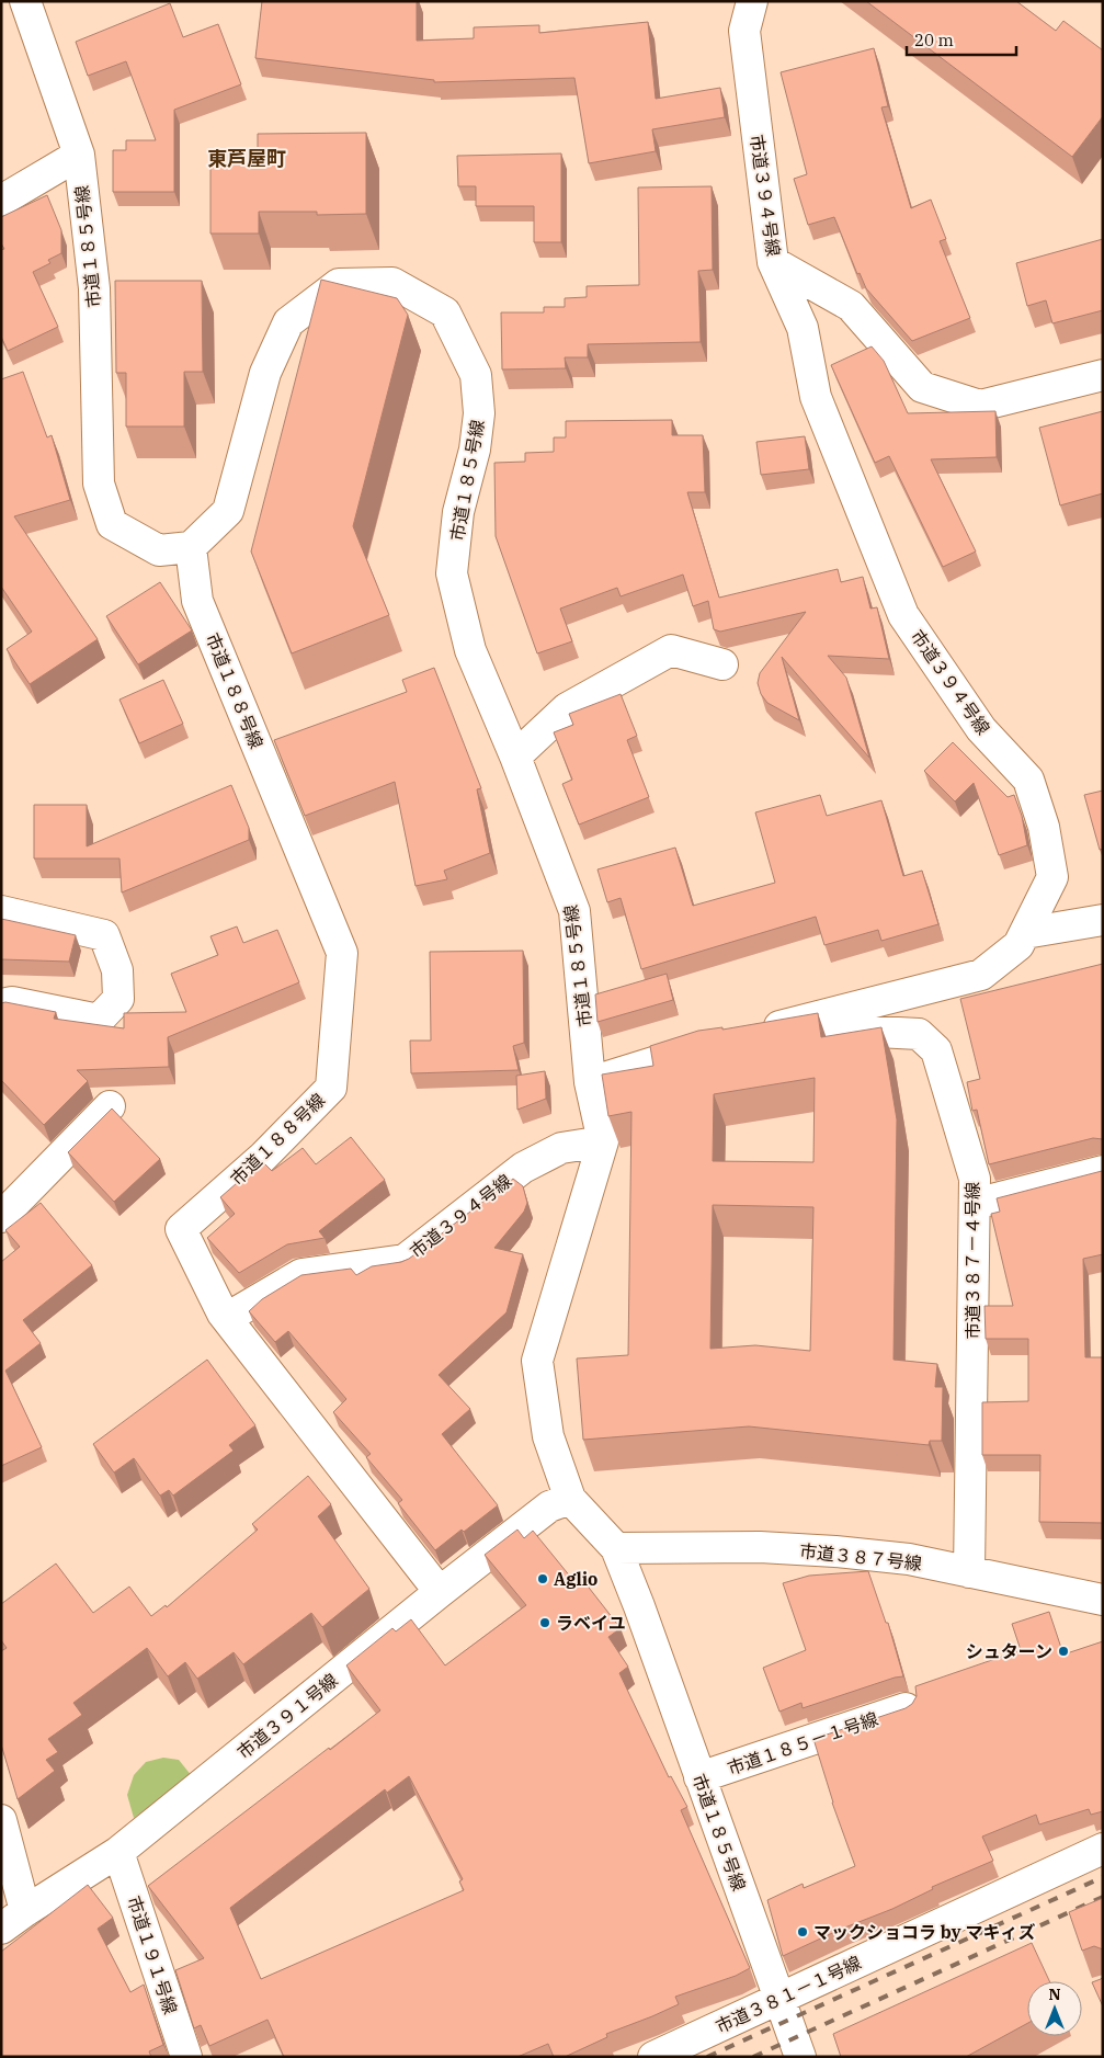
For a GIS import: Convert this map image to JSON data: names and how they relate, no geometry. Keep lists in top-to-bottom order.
{
  "streets": {
    "street": [
      "市道３９４号線",
      "市道１８５号線",
      "市道１８８号線",
      "市道３８７－４号線",
      "市道３８７号線",
      "市道３９１号線",
      "市道１８５－１号線",
      "市道１９１号線",
      "市道３８１－１号線"
    ]
  },
  "crossings": [
    ["市道３９４号線", "市道１８５号線"],
    ["市道３９４号線", "市道１８８号線"],
    ["市道３９４号線", "市道３８７－４号線"],
    ["市道１８５号線", "市道１８８号線"],
    ["市道１８５号線", "市道３８７号線"],
    ["市道１８５号線", "市道３９１号線"],
    ["市道１８５号線", "市道１８５－１号線"],
    ["市道１８５号線", "市道３８１－１号線"],
    ["市道１８８号線", "市道３９１号線"],
    ["市道３８７－４号線", "市道３８７号線"],
    ["市道３９１号線", "市道１９１号線"]
  ],
  "districts": ["東芦屋町"],
  "places": [
    "Aglio",
    "ラベイユ",
    "シュターン",
    "マックショコラ by マキィズ"
  ],
  "scale_bar": "20 m",
  "north": "top"
}
